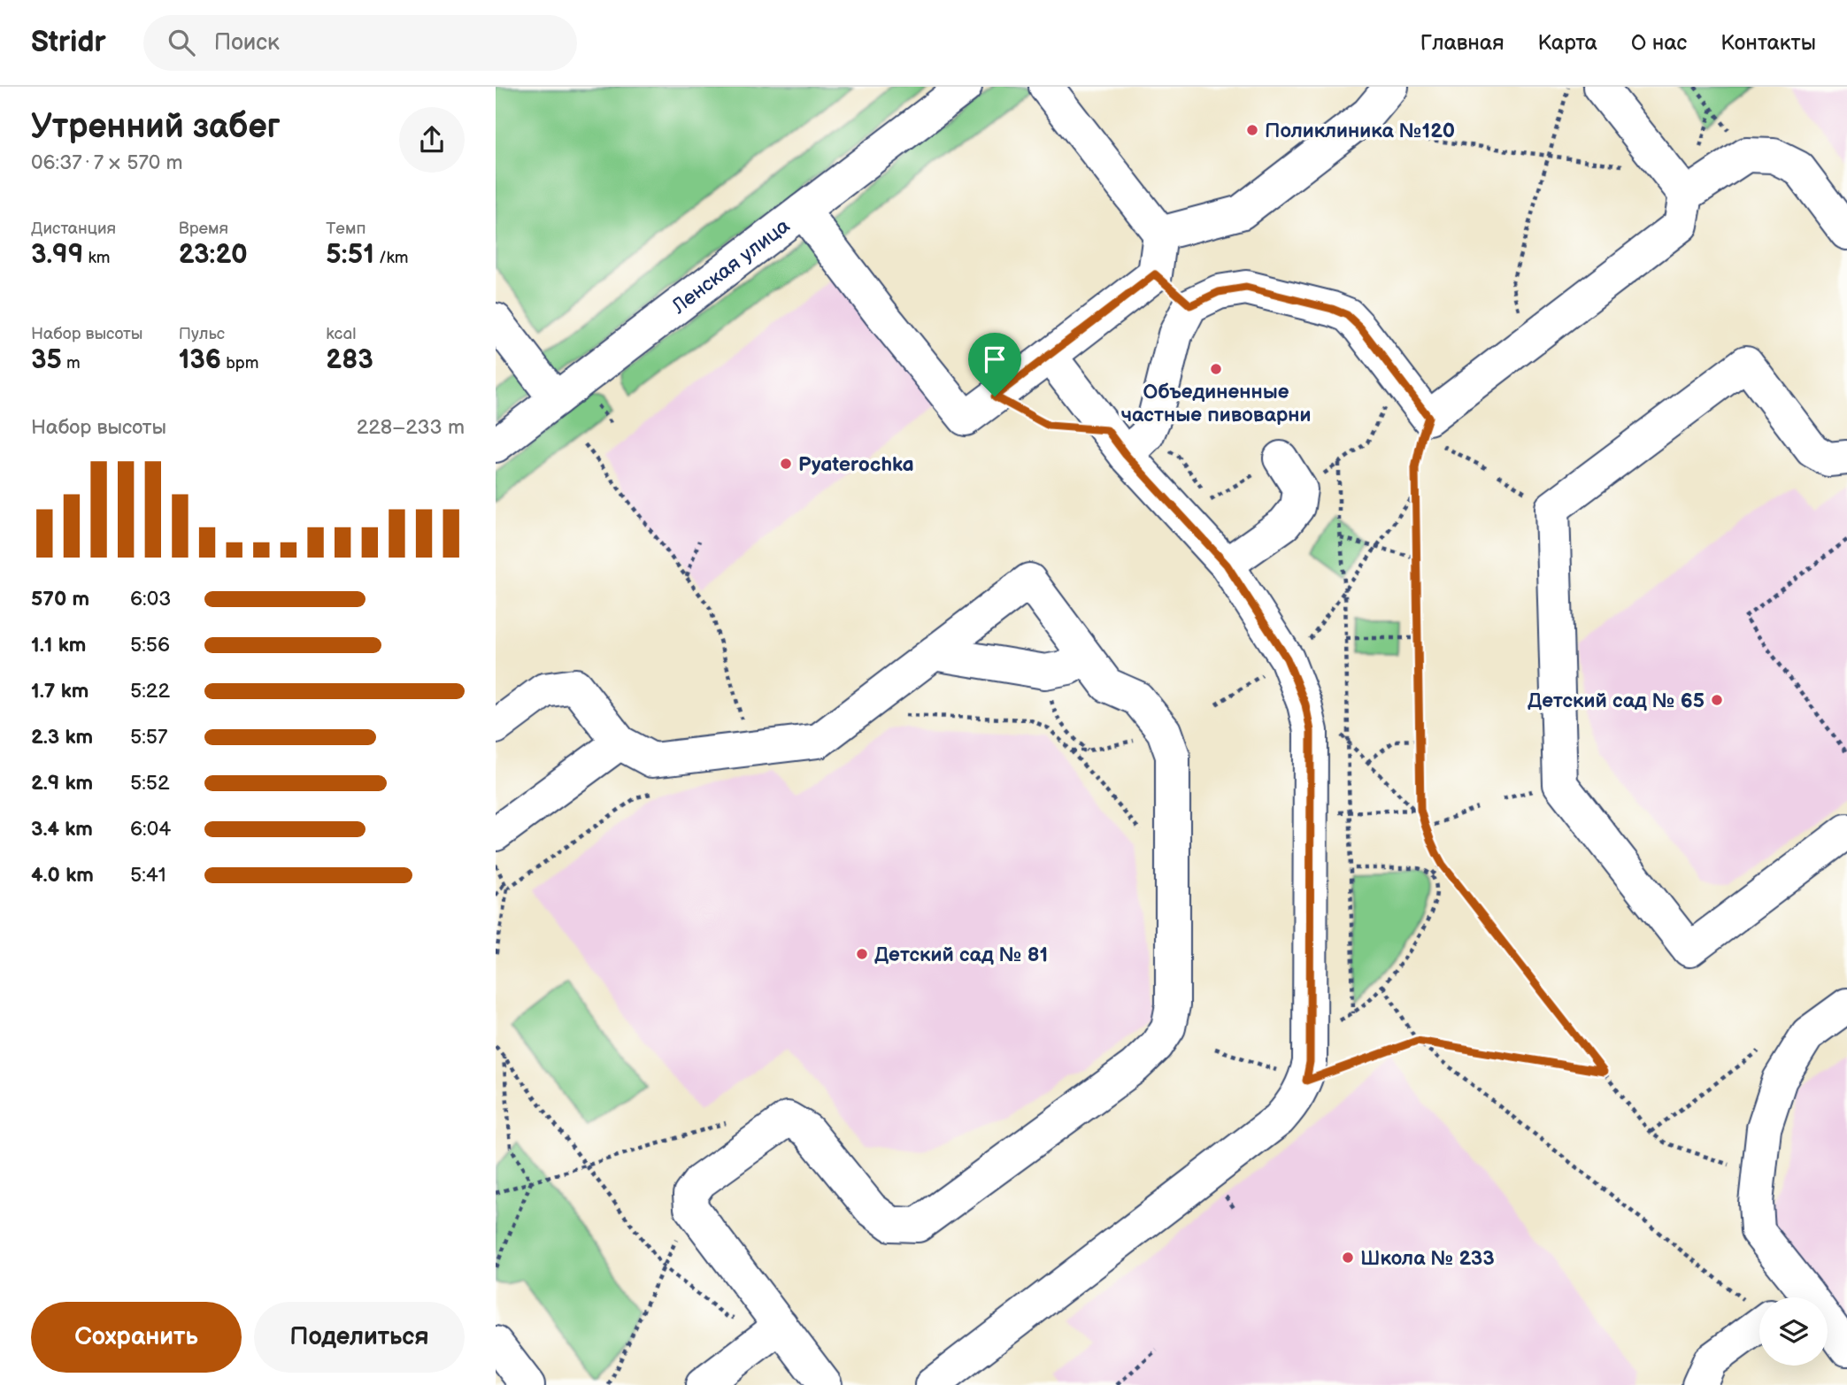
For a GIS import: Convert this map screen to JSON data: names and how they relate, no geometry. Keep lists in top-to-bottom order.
{
  "streets": {
    "street": ["Ленская улица"]
  },
  "places": [
    "Поликлиника №120",
    "Объединенные частные пивоварни",
    "Pyaterochka",
    "Детский сад № 65",
    "Детский сад № 81",
    "Школа № 233"
  ],
  "page": {
    "header": "Stridr",
    "search": "Поиск",
    "nav": [
      "Главная",
      "Карта",
      "О нас",
      "Контакты"
    ],
    "heading": ["Утренний забег", "06:37 · 7 × 570 m"],
    "stats": [
      ["Дистанция", "3.99 km"],
      ["Время", "23:20"],
      ["Темп", "5:51 /km"],
      ["Набор высоты", "35 m"],
      ["Пульс", "136 bpm"],
      ["kcal", "283"]
    ],
    "chart": ["Набор высоты", "228–233 m"],
    "list": [
      {
        "name": "570 m",
        "note": "6:03"
      },
      {
        "name": "1.1 km",
        "note": "5:56"
      },
      {
        "name": "1.7 km",
        "note": "5:22"
      },
      {
        "name": "2.3 km",
        "note": "5:57"
      },
      {
        "name": "2.9 km",
        "note": "5:52"
      },
      {
        "name": "3.4 km",
        "note": "6:04"
      },
      {
        "name": "4.0 km",
        "note": "5:41"
      }
    ],
    "buttons": ["Сохранить", "Поделиться"]
  }
}
